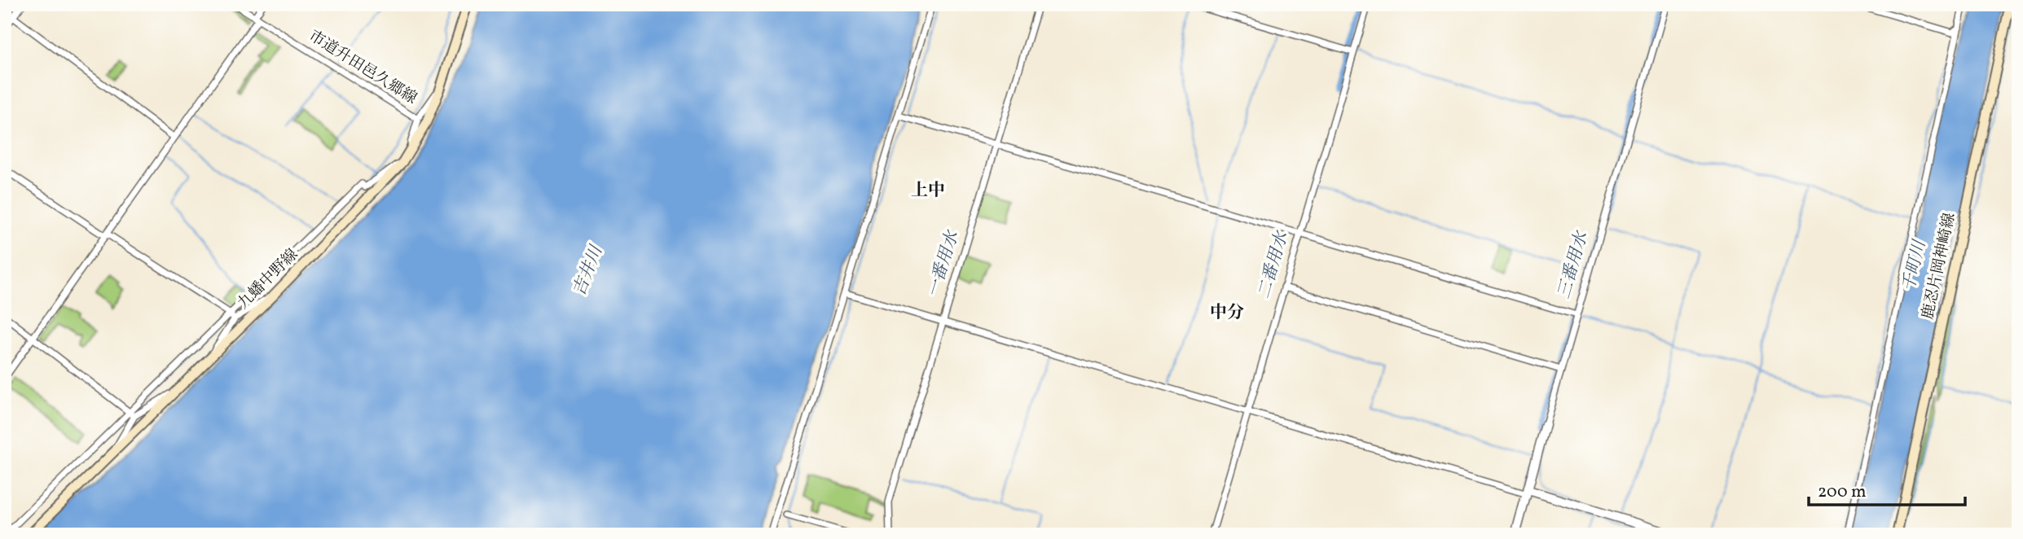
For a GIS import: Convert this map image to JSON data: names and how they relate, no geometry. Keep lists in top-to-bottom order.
{
  "streets": {
    "main road": ["鹿忍片岡神崎線", "九蟠中野線"],
    "street": ["市道升田邑久郷線"]
  },
  "crossings": [
    ["市道升田邑久郷線", "九蟠中野線"]
  ],
  "districts": ["上中", "中分"],
  "water": [
    "一番用水",
    "二番用水",
    "三番用水",
    "千町川",
    "吉井川"
  ],
  "scale_bar": "200 m"
}
